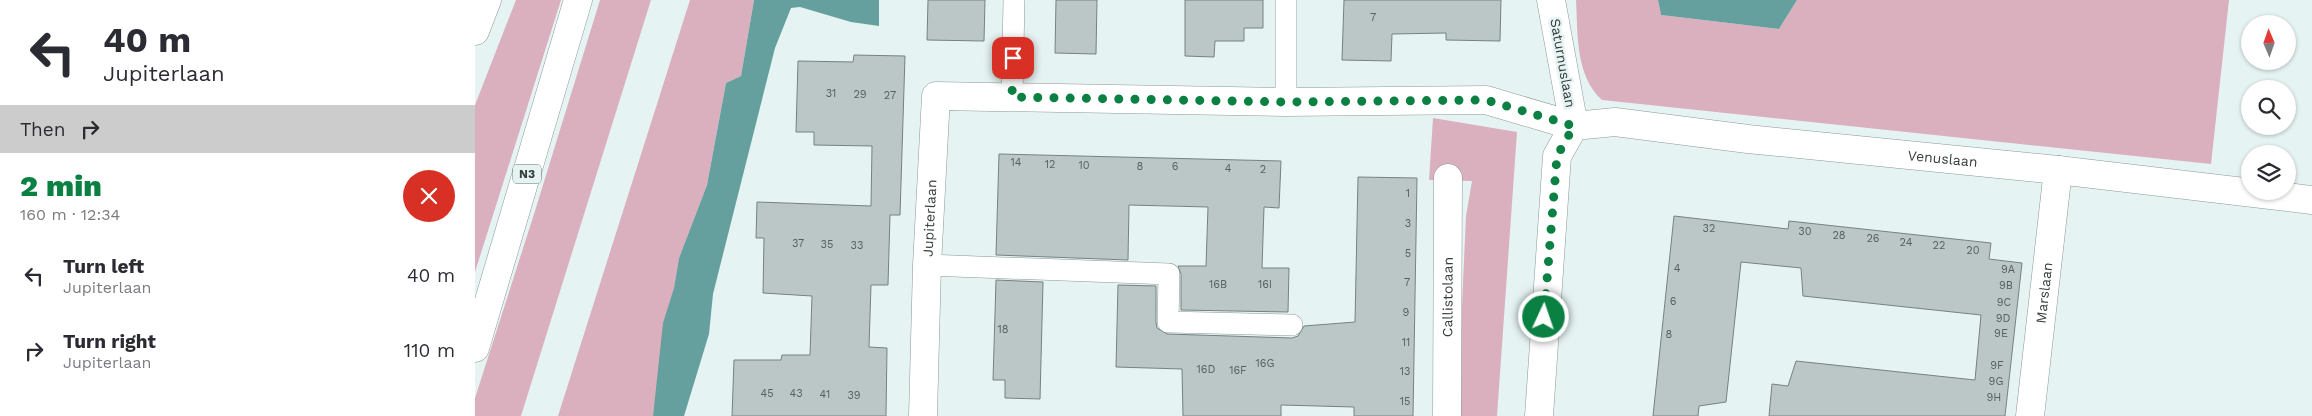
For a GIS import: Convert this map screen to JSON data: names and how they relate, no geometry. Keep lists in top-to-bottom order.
{
  "streets": {
    "main road": [
      "Saturnuslaan",
      "Venuslaan",
      "N3",
      "Jupiterlaan",
      "Marslaan",
      "Callistolaan"
    ]
  },
  "crossings": [
    ["Saturnuslaan", "Venuslaan"],
    ["Saturnuslaan", "Jupiterlaan"],
    ["Venuslaan", "Jupiterlaan"],
    ["Venuslaan", "Marslaan"]
  ],
  "house_numbers": [
    "7",
    "31",
    "29",
    "27",
    "14",
    "12",
    "10",
    "8",
    "6",
    "4",
    "2",
    "1",
    "3",
    "32",
    "30",
    "28",
    "26",
    "24",
    "37",
    "35",
    "33",
    "22",
    "20",
    "5",
    "4",
    "9A",
    "7",
    "16B",
    "16I",
    "9B",
    "6",
    "9C",
    "9",
    "9D",
    "18",
    "9E",
    "8",
    "11",
    "16G",
    "9F",
    "16D",
    "16F",
    "13",
    "9G",
    "45",
    "43",
    "41",
    "39",
    "9H",
    "15"
  ],
  "north": "top",
  "page": {
    "turn": ["40 m", "Jupiterlaan"],
    "then": "Then",
    "heading": ["2 min", "160 m · 12:34"],
    "list": [
      {
        "name": "Turn left",
        "note": "Jupiterlaan",
        "value": "40 m"
      },
      {
        "name": "Turn right",
        "note": "Jupiterlaan",
        "value": "110 m"
      }
    ]
  }
}
